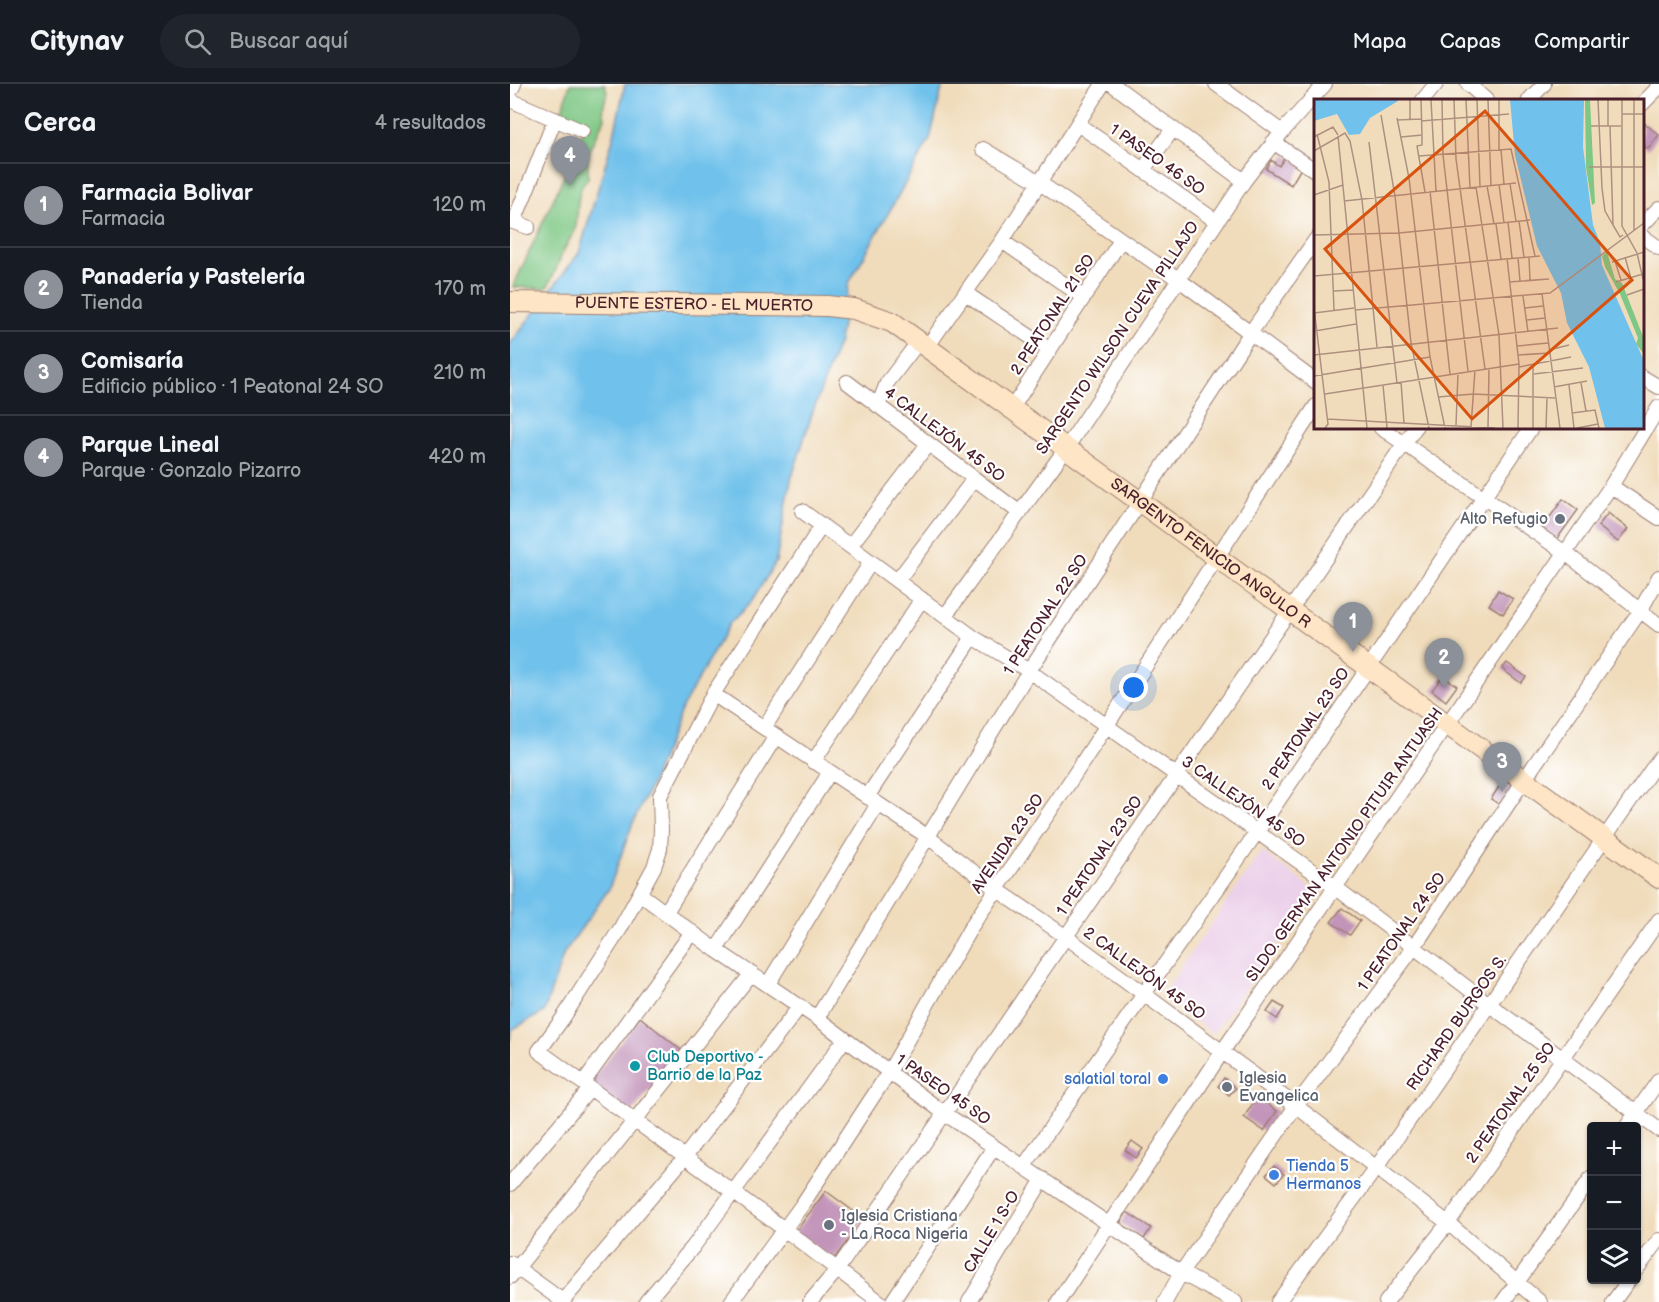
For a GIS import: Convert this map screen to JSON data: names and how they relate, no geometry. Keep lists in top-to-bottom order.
{
  "streets": {
    "street": [
      "1 PASEO 46 SO",
      "PUENTE ESTERO - EL MUERTO",
      "2 PEATONAL 21 SO",
      "SARGENTO WILSON CUEVA PILLAJO",
      "4 CALLEJÓN 45 SO",
      "SARGENTO FENICIO ANGULO R",
      "1 PEATONAL 22 SO",
      "2 PEATONAL 23 SO",
      "3 CALLEJÓN 45 SO",
      "AVENIDA 23 SO",
      "SLDO. GERMAN ANTONIO PITUIR ANTUASH",
      "1 PEATONAL 23 SO",
      "1 PEATONAL 24 SO",
      "2 CALLEJÓN 45 SO",
      "RICHARD BURGOS S.",
      "1 PASEO 45 SO",
      "2 PEATONAL 25 SO",
      "CALLE 1 S-O"
    ]
  },
  "crossings": [
    ["1 PASEO 46 SO", "SARGENTO WILSON CUEVA PILLAJO"],
    ["PUENTE ESTERO - EL MUERTO", "SARGENTO FENICIO ANGULO R"],
    ["2 PEATONAL 21 SO", "SARGENTO FENICIO ANGULO R"],
    ["SARGENTO WILSON CUEVA PILLAJO", "4 CALLEJÓN 45 SO"],
    ["SARGENTO WILSON CUEVA PILLAJO", "SARGENTO FENICIO ANGULO R"],
    ["SARGENTO WILSON CUEVA PILLAJO", "3 CALLEJÓN 45 SO"],
    ["SARGENTO FENICIO ANGULO R", "1 PEATONAL 22 SO"],
    ["SARGENTO FENICIO ANGULO R", "2 PEATONAL 23 SO"],
    ["SARGENTO FENICIO ANGULO R", "AVENIDA 23 SO"],
    ["SARGENTO FENICIO ANGULO R", "SLDO. GERMAN ANTONIO PITUIR ANTUASH"],
    ["SARGENTO FENICIO ANGULO R", "1 PEATONAL 23 SO"],
    ["SARGENTO FENICIO ANGULO R", "1 PEATONAL 24 SO"],
    ["SARGENTO FENICIO ANGULO R", "RICHARD BURGOS S."],
    ["1 PEATONAL 22 SO", "3 CALLEJÓN 45 SO"],
    ["1 PEATONAL 22 SO", "2 CALLEJÓN 45 SO"],
    ["1 PEATONAL 22 SO", "1 PASEO 45 SO"],
    ["2 PEATONAL 23 SO", "3 CALLEJÓN 45 SO"],
    ["2 PEATONAL 23 SO", "2 CALLEJÓN 45 SO"],
    ["2 PEATONAL 23 SO", "1 PASEO 45 SO"],
    ["3 CALLEJÓN 45 SO", "AVENIDA 23 SO"],
    ["3 CALLEJÓN 45 SO", "SLDO. GERMAN ANTONIO PITUIR ANTUASH"],
    ["3 CALLEJÓN 45 SO", "1 PEATONAL 23 SO"],
    ["3 CALLEJÓN 45 SO", "1 PEATONAL 24 SO"],
    ["3 CALLEJÓN 45 SO", "RICHARD BURGOS S."],
    ["3 CALLEJÓN 45 SO", "2 PEATONAL 25 SO"],
    ["AVENIDA 23 SO", "2 CALLEJÓN 45 SO"],
    ["AVENIDA 23 SO", "1 PASEO 45 SO"],
    ["SLDO. GERMAN ANTONIO PITUIR ANTUASH", "2 CALLEJÓN 45 SO"],
    ["SLDO. GERMAN ANTONIO PITUIR ANTUASH", "1 PASEO 45 SO"],
    ["1 PEATONAL 23 SO", "2 CALLEJÓN 45 SO"],
    ["1 PEATONAL 23 SO", "1 PASEO 45 SO"],
    ["1 PEATONAL 24 SO", "2 CALLEJÓN 45 SO"],
    ["1 PEATONAL 24 SO", "1 PASEO 45 SO"],
    ["2 CALLEJÓN 45 SO", "RICHARD BURGOS S."],
    ["2 CALLEJÓN 45 SO", "2 PEATONAL 25 SO"],
    ["1 PASEO 45 SO", "CALLE 1 S-O"]
  ],
  "places": [
    "Alto Refugio",
    "Club Deportivo - Barrio de la Paz",
    "salatial toral",
    "Iglesia Evangelica",
    "Tienda 5 Hermanos",
    "Iglesia Cristiana - La Roca Nigeria"
  ],
  "page": {
    "header": "Citynav",
    "search": "Buscar aquí",
    "nav": ["Mapa", "Capas", "Compartir"],
    "heading": ["Cerca", "4 resultados"],
    "pins": [
      "4",
      "1",
      "2",
      "3"
    ],
    "list": [
      {
        "mark": "1",
        "name": "Farmacia Bolivar",
        "note": "Farmacia",
        "value": "120 m"
      },
      {
        "mark": "2",
        "name": "Panadería y Pastelería",
        "note": "Tienda",
        "value": "170 m"
      },
      {
        "mark": "3",
        "name": "Comisaría",
        "note": "Edificio público · 1 Peatonal 24 SO",
        "value": "210 m"
      },
      {
        "mark": "4",
        "name": "Parque Lineal",
        "note": "Parque · Gonzalo Pizarro",
        "value": "420 m"
      }
    ],
    "map_buttons": ["+", "−"]
  }
}
